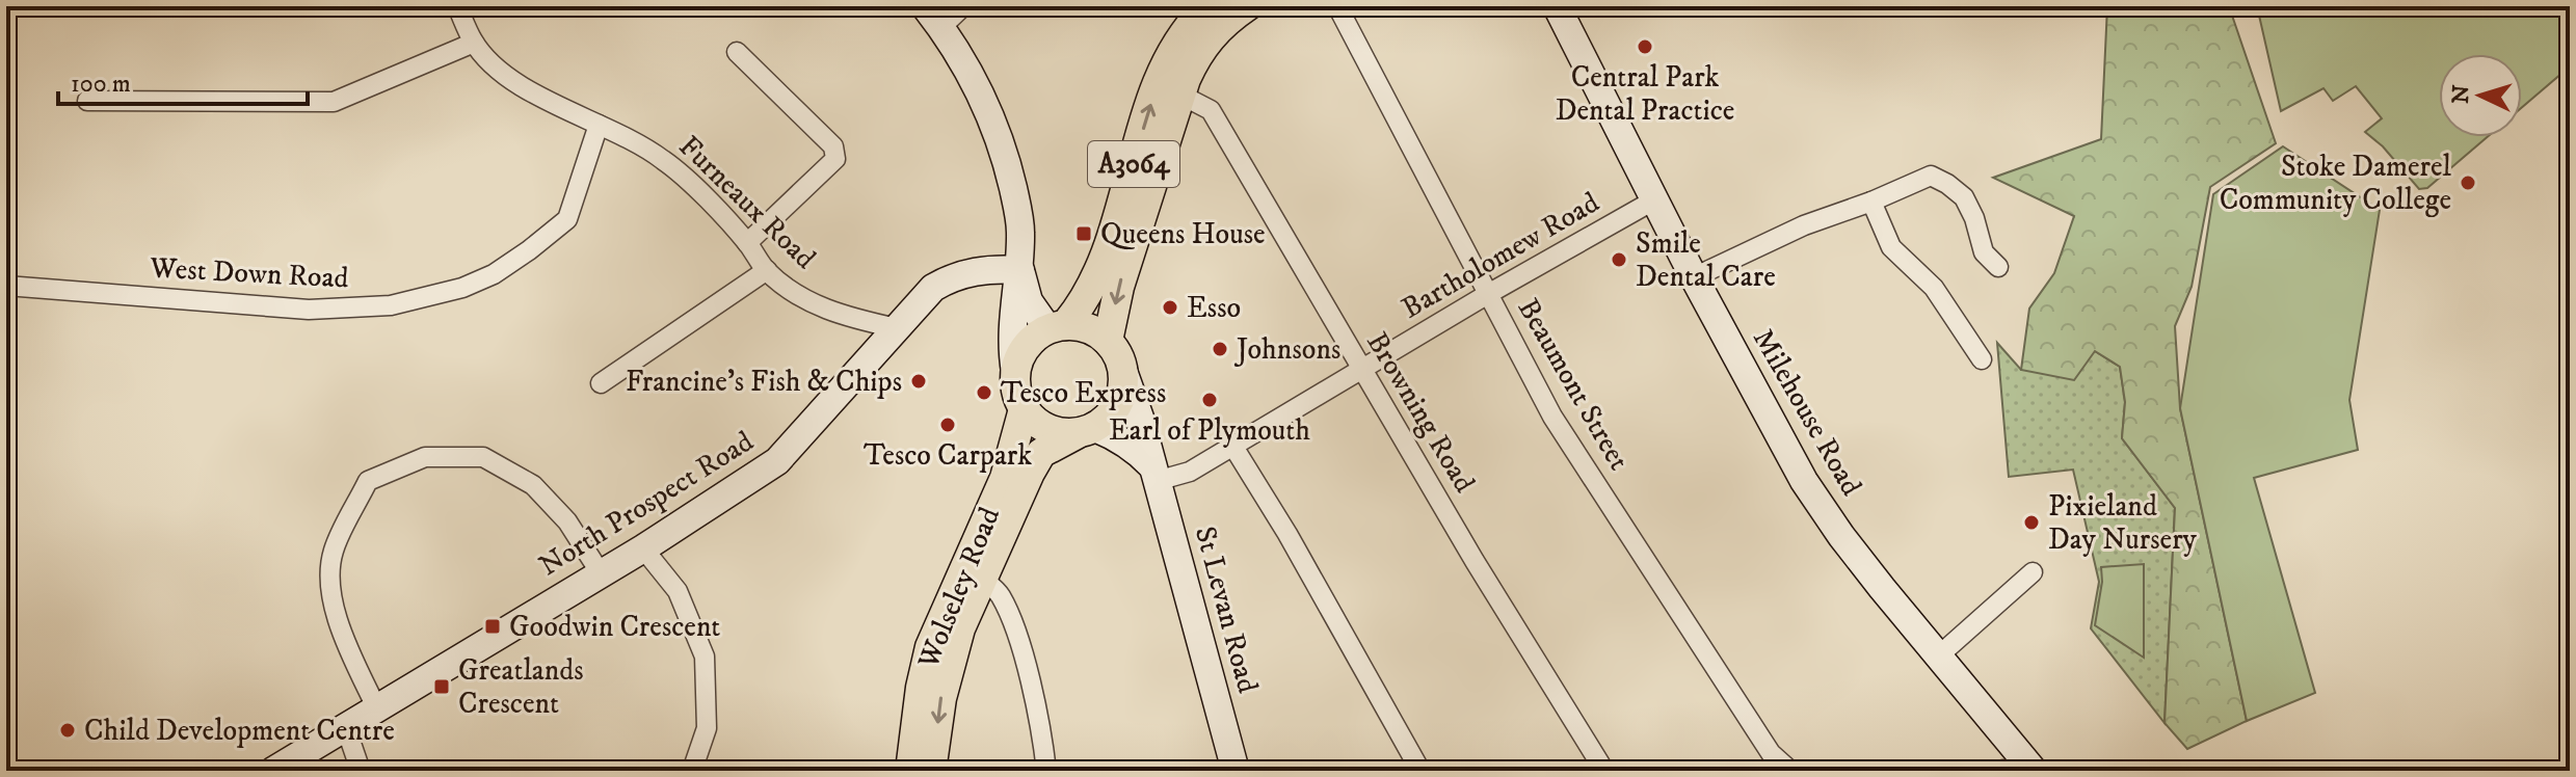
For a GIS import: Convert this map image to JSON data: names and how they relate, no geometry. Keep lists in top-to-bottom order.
{
  "streets": {
    "main road": ["A3064", "Wolseley Road"],
    "street": [
      "Furneaux Road",
      "Bartholomew Road",
      "West Down Road",
      "Beaumont Street",
      "Browning Road",
      "Milehouse Road",
      "North Prospect Road",
      "St Levan Road"
    ]
  },
  "crossings": [
    ["A3064", "Browning Road"],
    ["A3064", "Wolseley Road"],
    ["A3064", "St Levan Road"],
    ["Furneaux Road", "West Down Road"],
    ["Furneaux Road", "North Prospect Road"],
    ["Bartholomew Road", "Beaumont Street"],
    ["Bartholomew Road", "Browning Road"],
    ["Bartholomew Road", "Milehouse Road"],
    ["Bartholomew Road", "St Levan Road"],
    ["Wolseley Road", "St Levan Road"]
  ],
  "places": {
    "other": [
      "Central Park Dental Practice",
      "Stoke Damerel Community College",
      "Smile Dental Care",
      "Esso",
      "Johnsons",
      "Francine's Fish & Chips",
      "Tesco Express",
      "Earl of Plymouth",
      "Tesco Carpark",
      "Pixieland Day Nursery",
      "Child Development Centre"
    ],
    "transit": ["Queens House", "Goodwin Crescent", "Greatlands Crescent"]
  },
  "scale_bar": "100 m",
  "north": "left"
}
